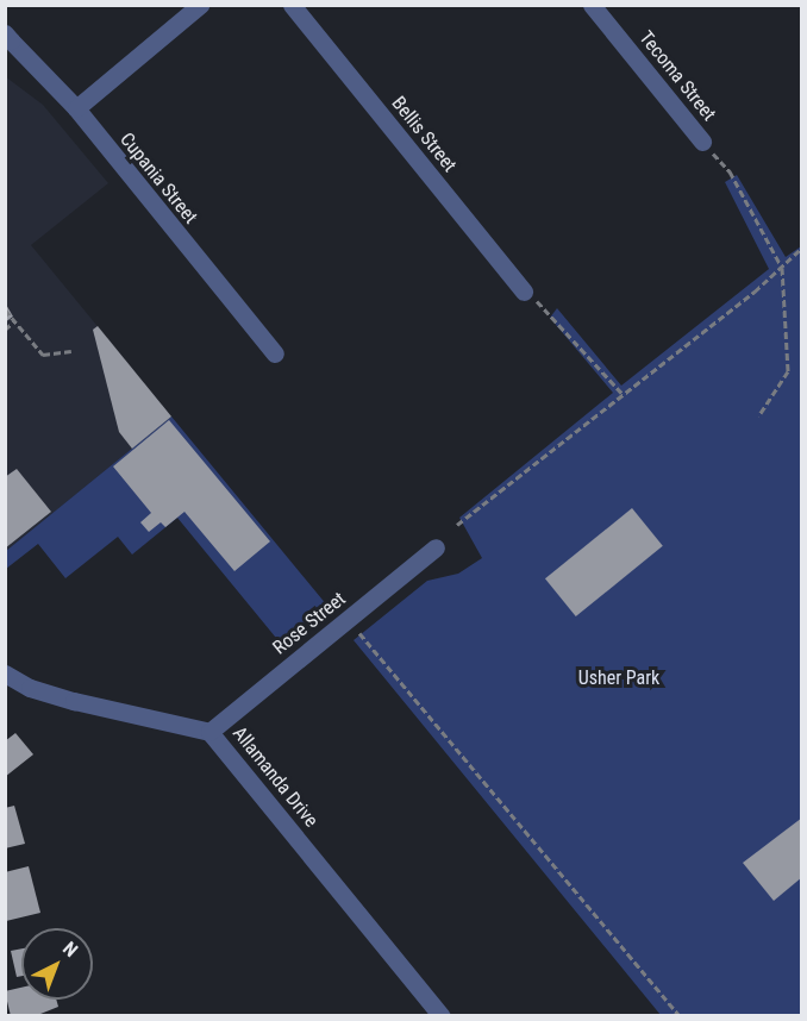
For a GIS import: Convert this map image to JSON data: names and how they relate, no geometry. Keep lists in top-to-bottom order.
{
  "streets": {
    "street": [
      "Tecoma Street",
      "Bellis Street",
      "Cupania Street",
      "Rose Street",
      "Allamanda Drive"
    ]
  },
  "crossings": [
    ["Rose Street", "Allamanda Drive"]
  ],
  "parks": ["Usher Park"],
  "north": "top right"
}
